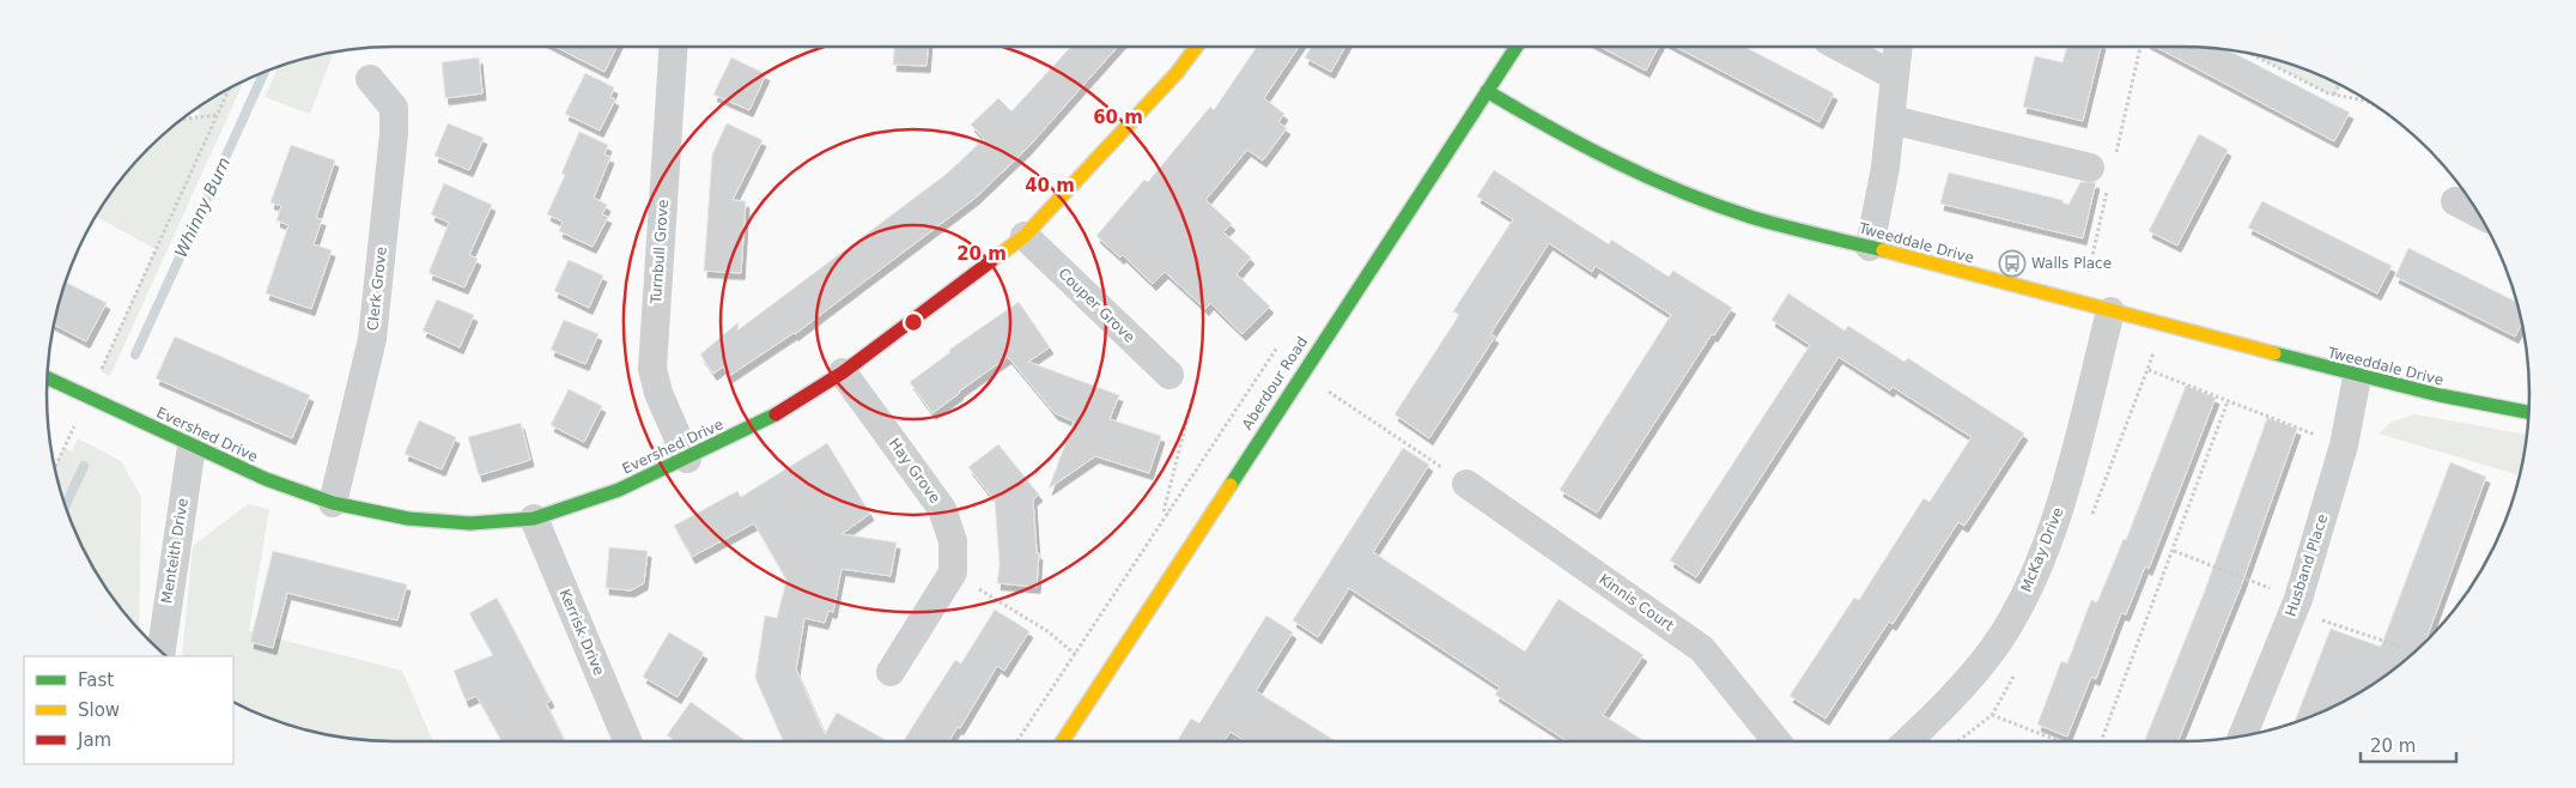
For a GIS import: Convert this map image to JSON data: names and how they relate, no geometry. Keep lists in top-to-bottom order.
{
  "streets": {
    "street": [
      "Tweeddale Drive",
      "Turnbull Grove",
      "Clerk Grove",
      "Couper Grove",
      "Aberdour Road",
      "Evershed Drive",
      "Hay Grove",
      "McKay Drive",
      "Menteith Drive",
      "Husband Place",
      "Kinnis Court",
      "Kerrisk Drive"
    ]
  },
  "crossings": [
    ["Tweeddale Drive", "Aberdour Road"],
    ["Tweeddale Drive", "McKay Drive"],
    ["Tweeddale Drive", "Husband Place"],
    ["Turnbull Grove", "Evershed Drive"],
    ["Clerk Grove", "Evershed Drive"],
    ["Couper Grove", "Evershed Drive"],
    ["Evershed Drive", "Hay Grove"],
    ["Evershed Drive", "Menteith Drive"],
    ["Evershed Drive", "Kerrisk Drive"]
  ],
  "water": ["Whinny Burn"],
  "places": {
    "bus stop": ["Walls Place"]
  },
  "legend": ["Fast", "Slow", "Jam"],
  "scale_bar": "20 m",
  "rings": ["60 m", "40 m", "20 m"]
}
